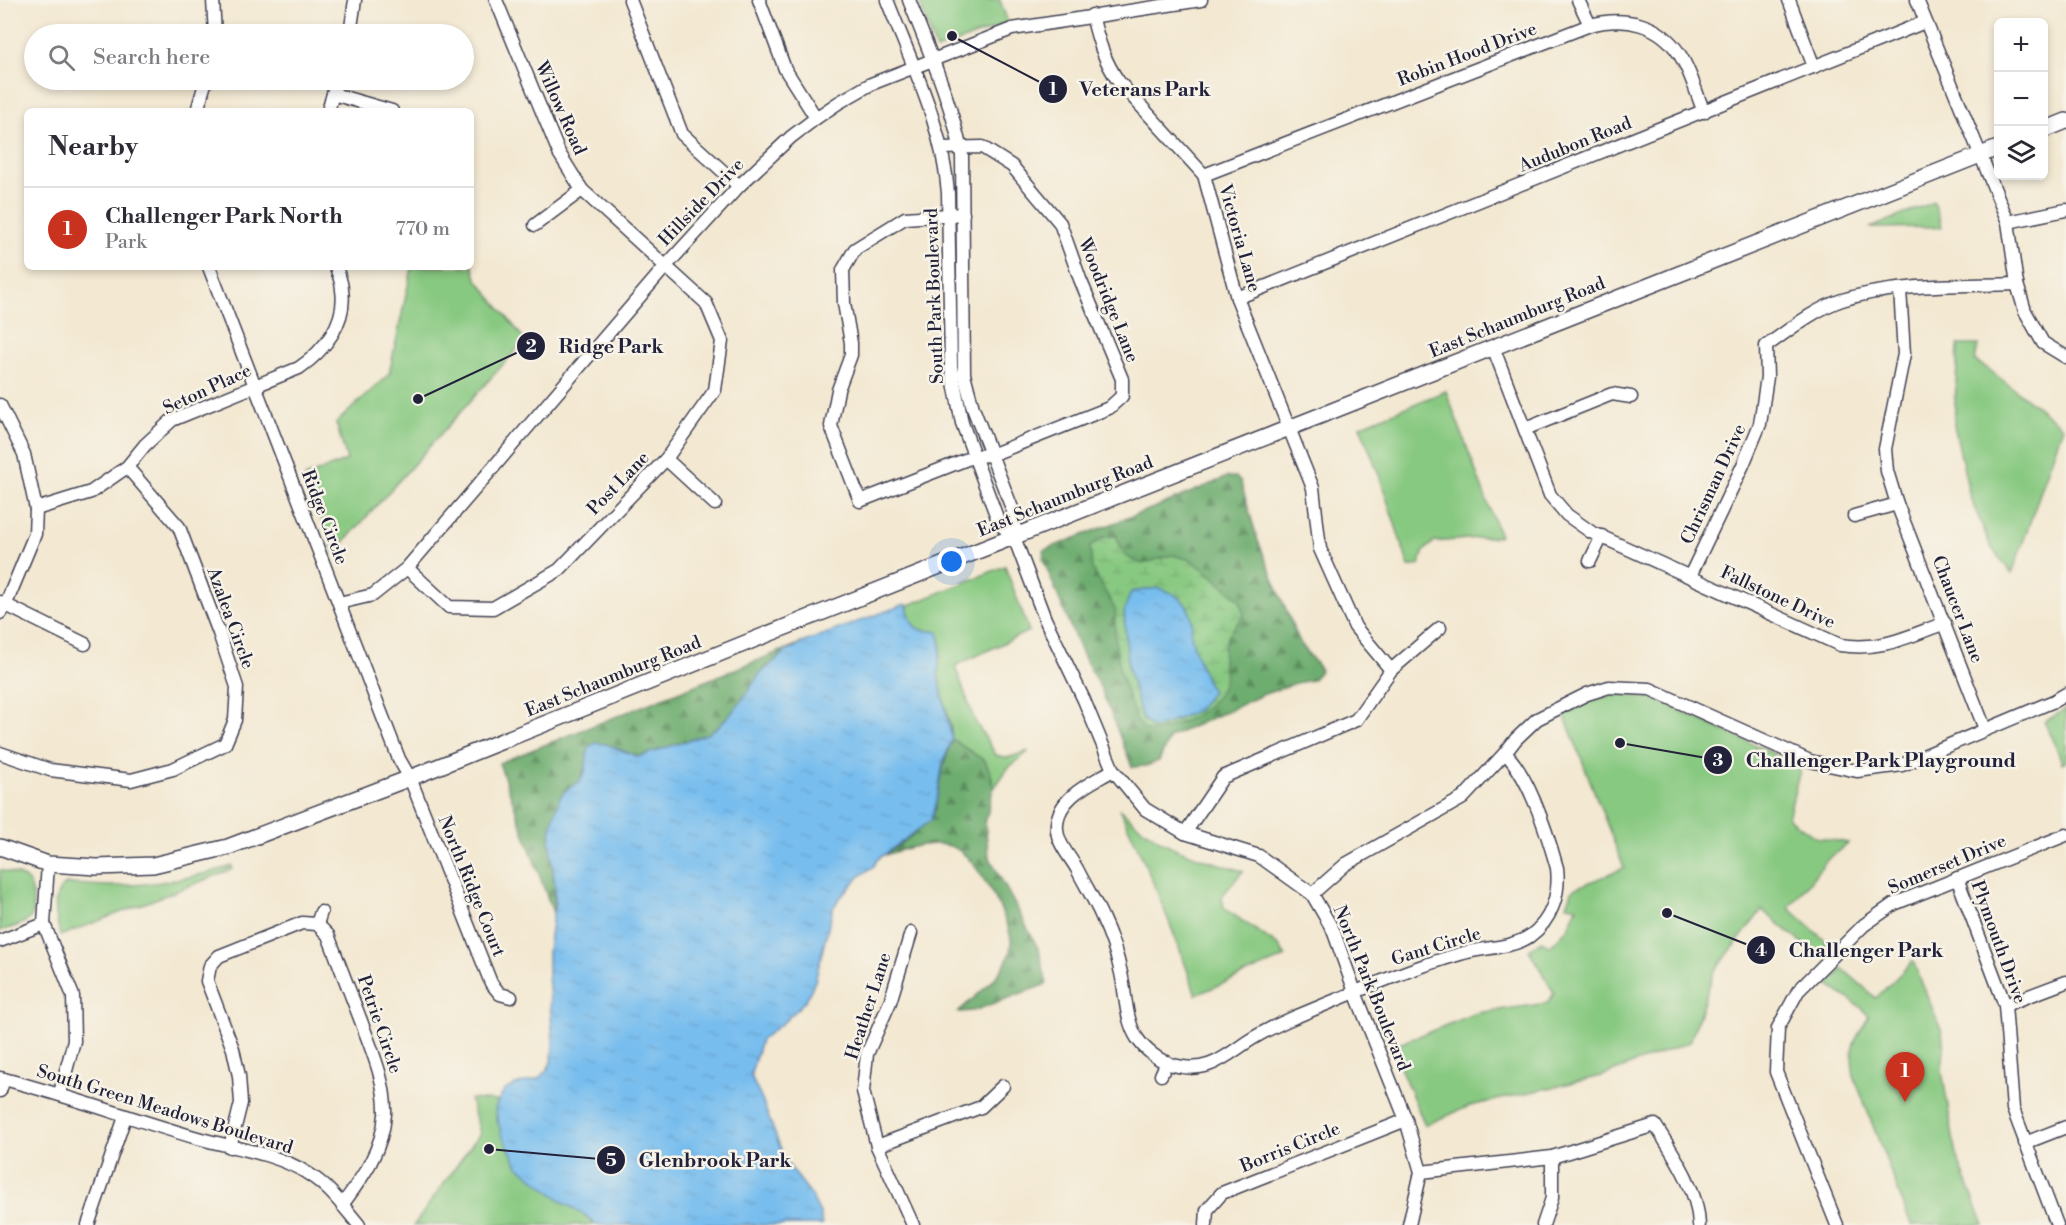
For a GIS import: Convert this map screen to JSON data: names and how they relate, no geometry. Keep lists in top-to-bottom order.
{
  "streets": {
    "main road": ["East Schaumburg Road"],
    "street": [
      "Robin Hood Drive",
      "Willow Road",
      "Audubon Road",
      "Hillside Drive",
      "Victoria Lane",
      "South Park Boulevard",
      "Woodridge Lane",
      "Seton Place",
      "Post Lane",
      "Chrisman Drive",
      "Ridge Circle",
      "Fallstone Drive",
      "Chaucer Lane",
      "Azalea Circle",
      "Somerset Drive",
      "North Ridge Court",
      "Plymouth Drive",
      "Gant Circle",
      "North Park Boulevard",
      "Heather Lane",
      "Petrie Circle",
      "South Green Meadows Boulevard",
      "Borris Circle"
    ]
  },
  "crossings": [
    ["Robin Hood Drive", "Audubon Road"],
    ["Robin Hood Drive", "Victoria Lane"],
    ["Willow Road", "Hillside Drive"],
    ["Willow Road", "Post Lane"],
    ["Audubon Road", "Victoria Lane"],
    ["Hillside Drive", "Victoria Lane"],
    ["Hillside Drive", "South Park Boulevard"],
    ["Hillside Drive", "Post Lane"],
    ["Hillside Drive", "Ridge Circle"],
    ["Victoria Lane", "East Schaumburg Road"],
    ["South Park Boulevard", "Woodridge Lane"],
    ["South Park Boulevard", "East Schaumburg Road"],
    ["South Park Boulevard", "North Park Boulevard"],
    ["East Schaumburg Road", "Ridge Circle"],
    ["East Schaumburg Road", "Fallstone Drive"],
    ["East Schaumburg Road", "North Ridge Court"],
    ["East Schaumburg Road", "North Park Boulevard"],
    ["Seton Place", "Ridge Circle"],
    ["Seton Place", "Azalea Circle"],
    ["Chrisman Drive", "Fallstone Drive"],
    ["Chrisman Drive", "Chaucer Lane"],
    ["Ridge Circle", "North Ridge Court"],
    ["Fallstone Drive", "Chaucer Lane"],
    ["Somerset Drive", "Plymouth Drive"],
    ["Gant Circle", "North Park Boulevard"],
    ["North Park Boulevard", "Borris Circle"],
    ["Petrie Circle", "South Green Meadows Boulevard"]
  ],
  "places": [
    "Veterans Park",
    "Ridge Park",
    "Challenger Park Playground",
    "Challenger Park",
    "Glenbrook Park"
  ],
  "page": {
    "map_buttons": ["+", "−"],
    "search": "Search here",
    "heading": "Nearby",
    "list": [
      {
        "mark": "1",
        "name": "Challenger Park North",
        "note": "Park",
        "value": "770 m"
      }
    ],
    "pins": "1"
  }
}
